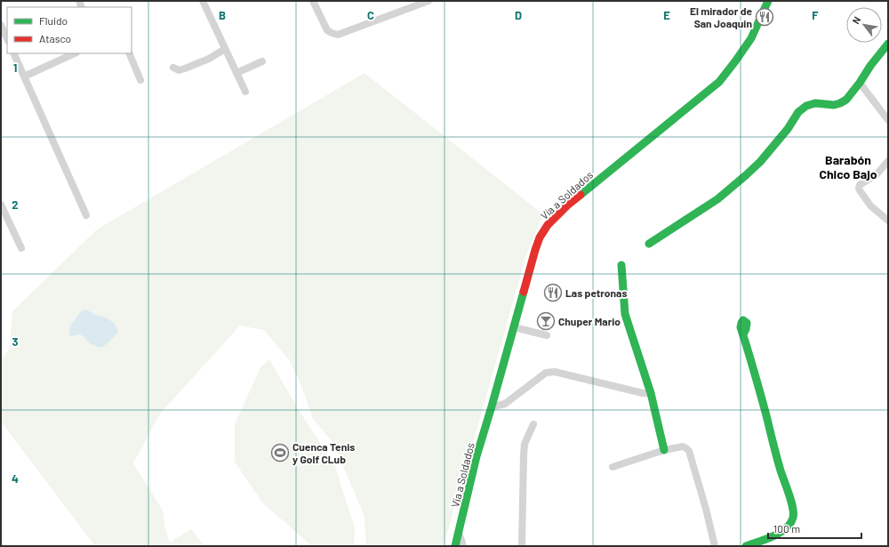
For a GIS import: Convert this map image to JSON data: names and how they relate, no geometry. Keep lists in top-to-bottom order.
{
  "streets": {
    "street": ["Vía a Soldados"]
  },
  "districts": ["Barabón Chico Bajo"],
  "places": {
    "restaurant": ["El mirador de San Joaquin", "Las petronas"],
    "bar": ["Chuper Mario"],
    "sports": ["Cuenca Tenis y Golf CLub"]
  },
  "legend": ["Fluido", "Atasco"],
  "scale_bar": "100 m",
  "north": "top left",
  "grid": {
    "columns": [
      "B",
      "C",
      "D",
      "E",
      "F"
    ],
    "rows": [
      "1",
      "2",
      "3",
      "4"
    ]
  }
}
